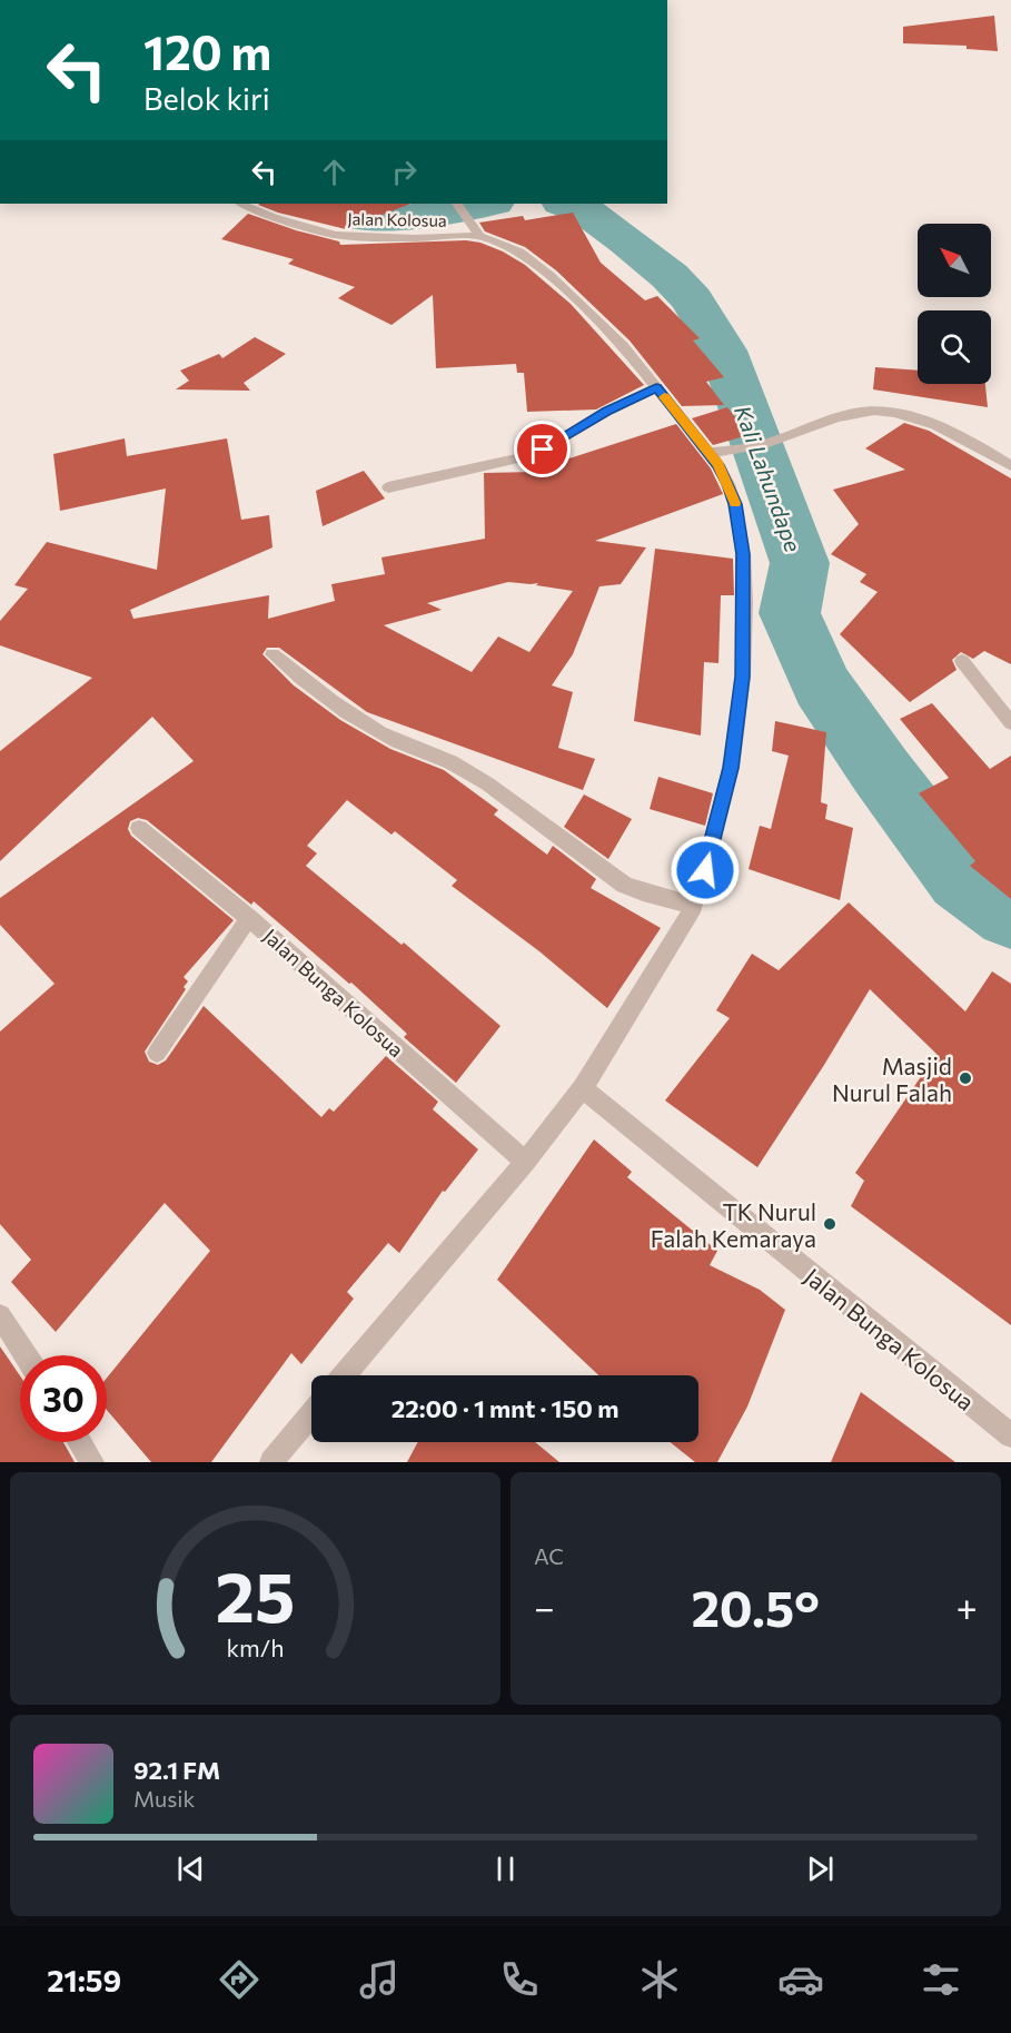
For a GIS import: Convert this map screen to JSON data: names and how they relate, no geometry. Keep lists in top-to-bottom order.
{
  "streets": {
    "street": ["Jalan Kolosua", "Jalan Bunga Kolosua"]
  },
  "water": ["Kali Lahundape"],
  "places": ["Masjid Nurul Falah", "TK Nurul Falah Kemaraya"],
  "north": "top left",
  "page": {
    "turn": ["120 m", "Belok kiri"],
    "limit": "30",
    "trip": "22:00 · 1 mnt · 150 m",
    "tile": "AC",
    "heat": ["−", "20.5°", "+"],
    "song": ["92.1 FM", "Musik"],
    "tabs": "21:59",
    "gauge": ["25", "km/h"]
  }
}
